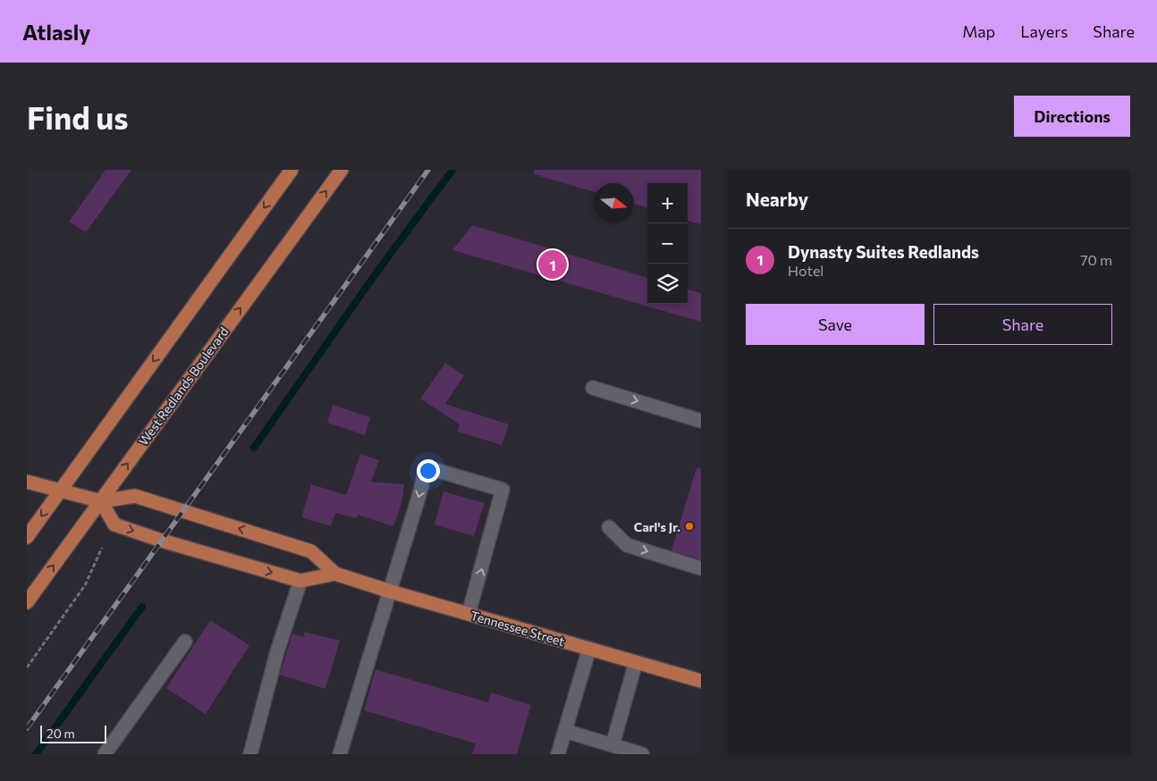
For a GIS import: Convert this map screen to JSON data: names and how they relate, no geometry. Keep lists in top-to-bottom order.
{
  "streets": {
    "main road": ["West Redlands Boulevard", "Tennessee Street"]
  },
  "crossings": [
    ["West Redlands Boulevard", "Tennessee Street"]
  ],
  "places": ["Carl's Jr."],
  "scale_bar": "20 m",
  "north": "right",
  "page": {
    "header": "Atlasly",
    "nav": ["Map", "Layers", "Share"],
    "buttons": [
      "Directions",
      ["Save", "Share"]
    ],
    "title": "Find us",
    "heading": "Nearby",
    "map_buttons": ["+", "−"],
    "list": [
      {
        "mark": "1",
        "name": "Dynasty Suites Redlands",
        "note": "Hotel",
        "value": "70 m"
      }
    ],
    "pins": "1",
    "scale": "20 m"
  }
}
